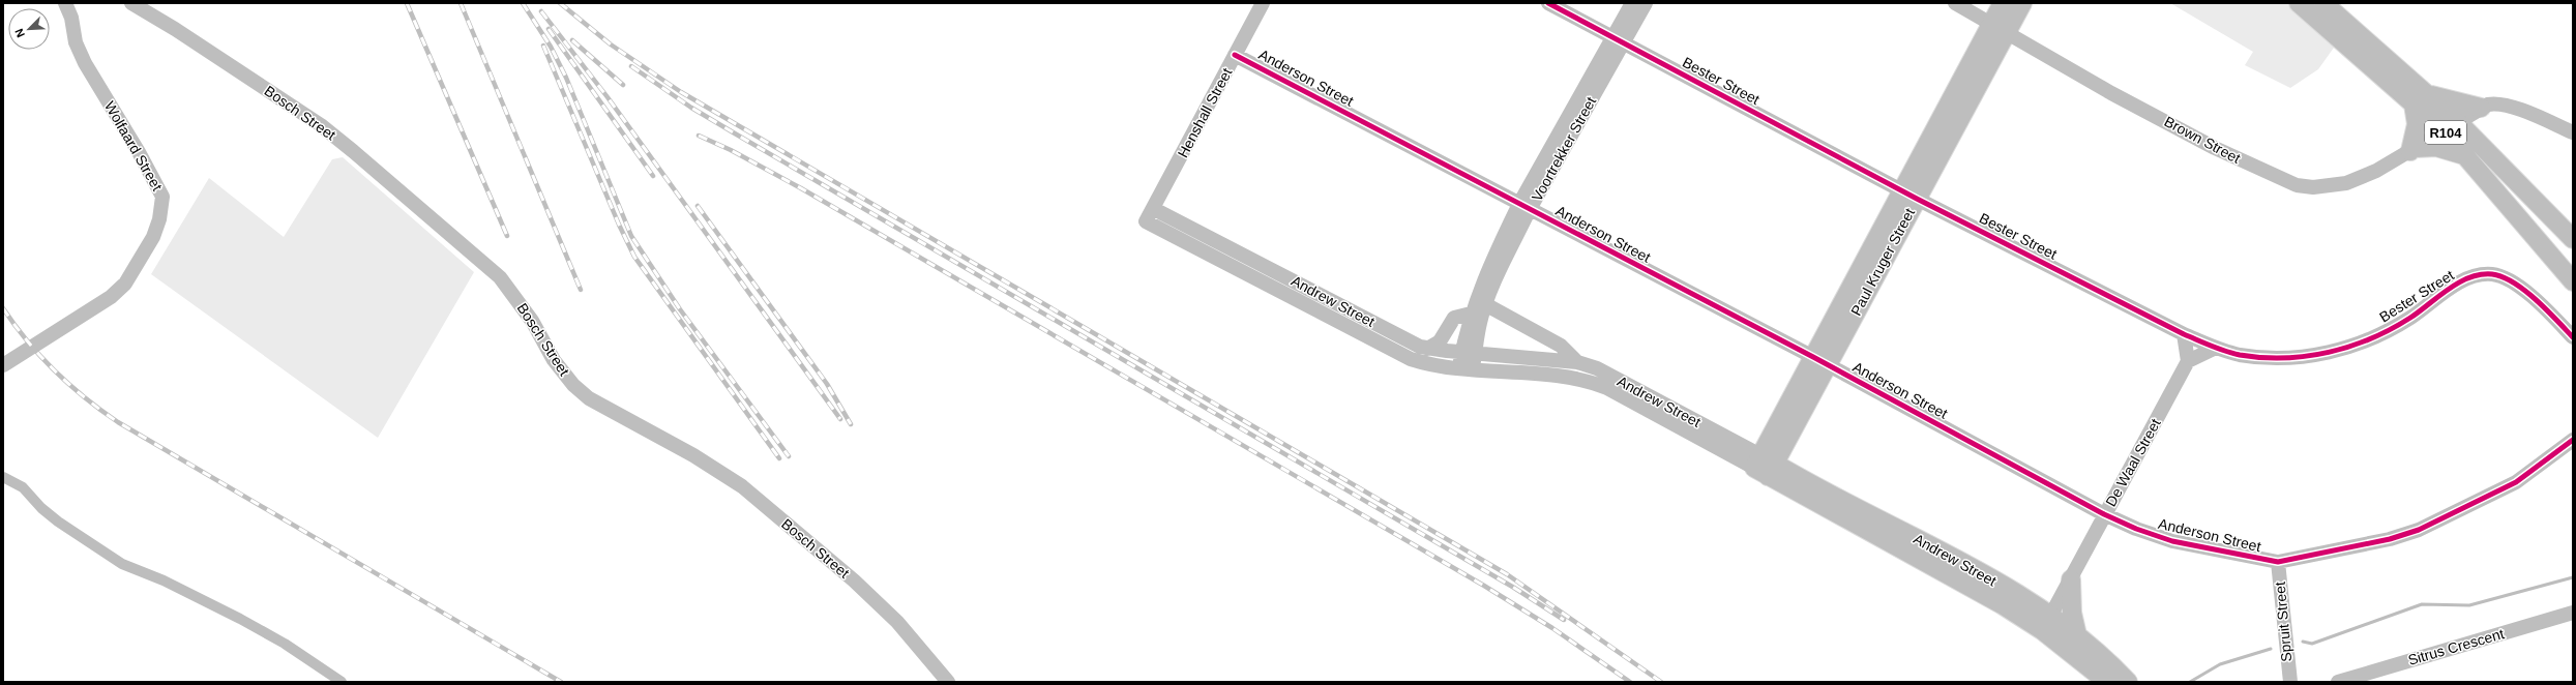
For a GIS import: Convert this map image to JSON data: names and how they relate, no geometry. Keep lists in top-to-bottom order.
{
  "streets": {
    "main road": ["R104", "Paul Kruger Street", "Andrew Street"],
    "street": [
      "Anderson Street",
      "Bester Street",
      "Bosch Street",
      "Henshall Street",
      "Brown Street",
      "Wolfaard Street",
      "Voortrekker Street",
      "De Waal Street",
      "Spruit Street",
      "Sitrus Crescent"
    ]
  },
  "crossings": [
    ["Anderson Street", "Henshall Street"],
    ["Anderson Street", "Voortrekker Street"],
    ["Anderson Street", "Paul Kruger Street"],
    ["Anderson Street", "De Waal Street"],
    ["Anderson Street", "Spruit Street"],
    ["Bester Street", "Voortrekker Street"],
    ["Bester Street", "Paul Kruger Street"],
    ["Henshall Street", "Andrew Street"],
    ["R104", "Brown Street"],
    ["Brown Street", "Paul Kruger Street"],
    ["Voortrekker Street", "Andrew Street"],
    ["Paul Kruger Street", "Andrew Street"],
    ["Andrew Street", "De Waal Street"]
  ],
  "north": "bottom left"
}
